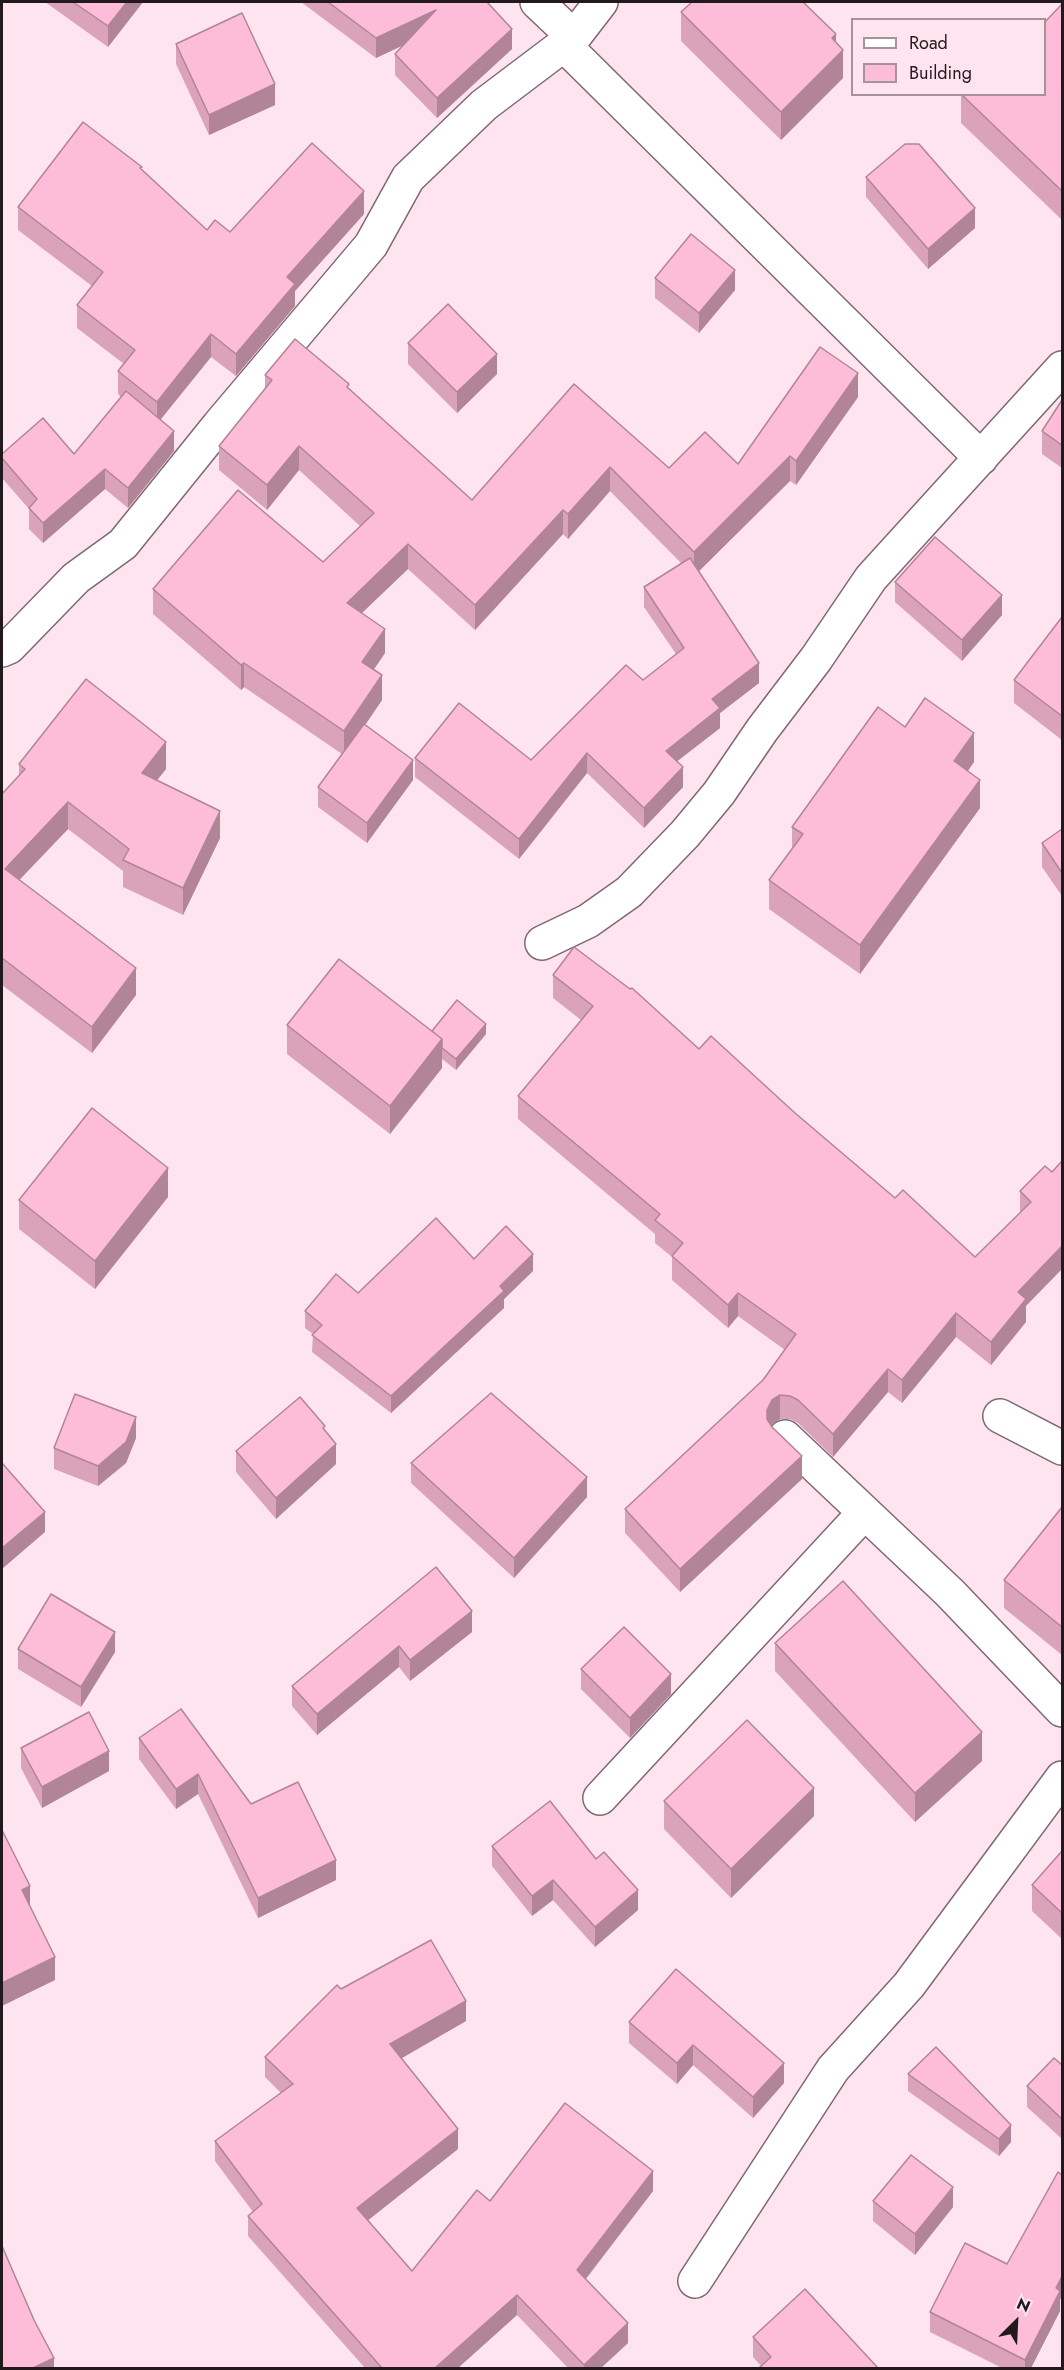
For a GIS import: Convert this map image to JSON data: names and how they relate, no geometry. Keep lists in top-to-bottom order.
{
  "legend": ["Road", "Building"],
  "north": "top right"
}
